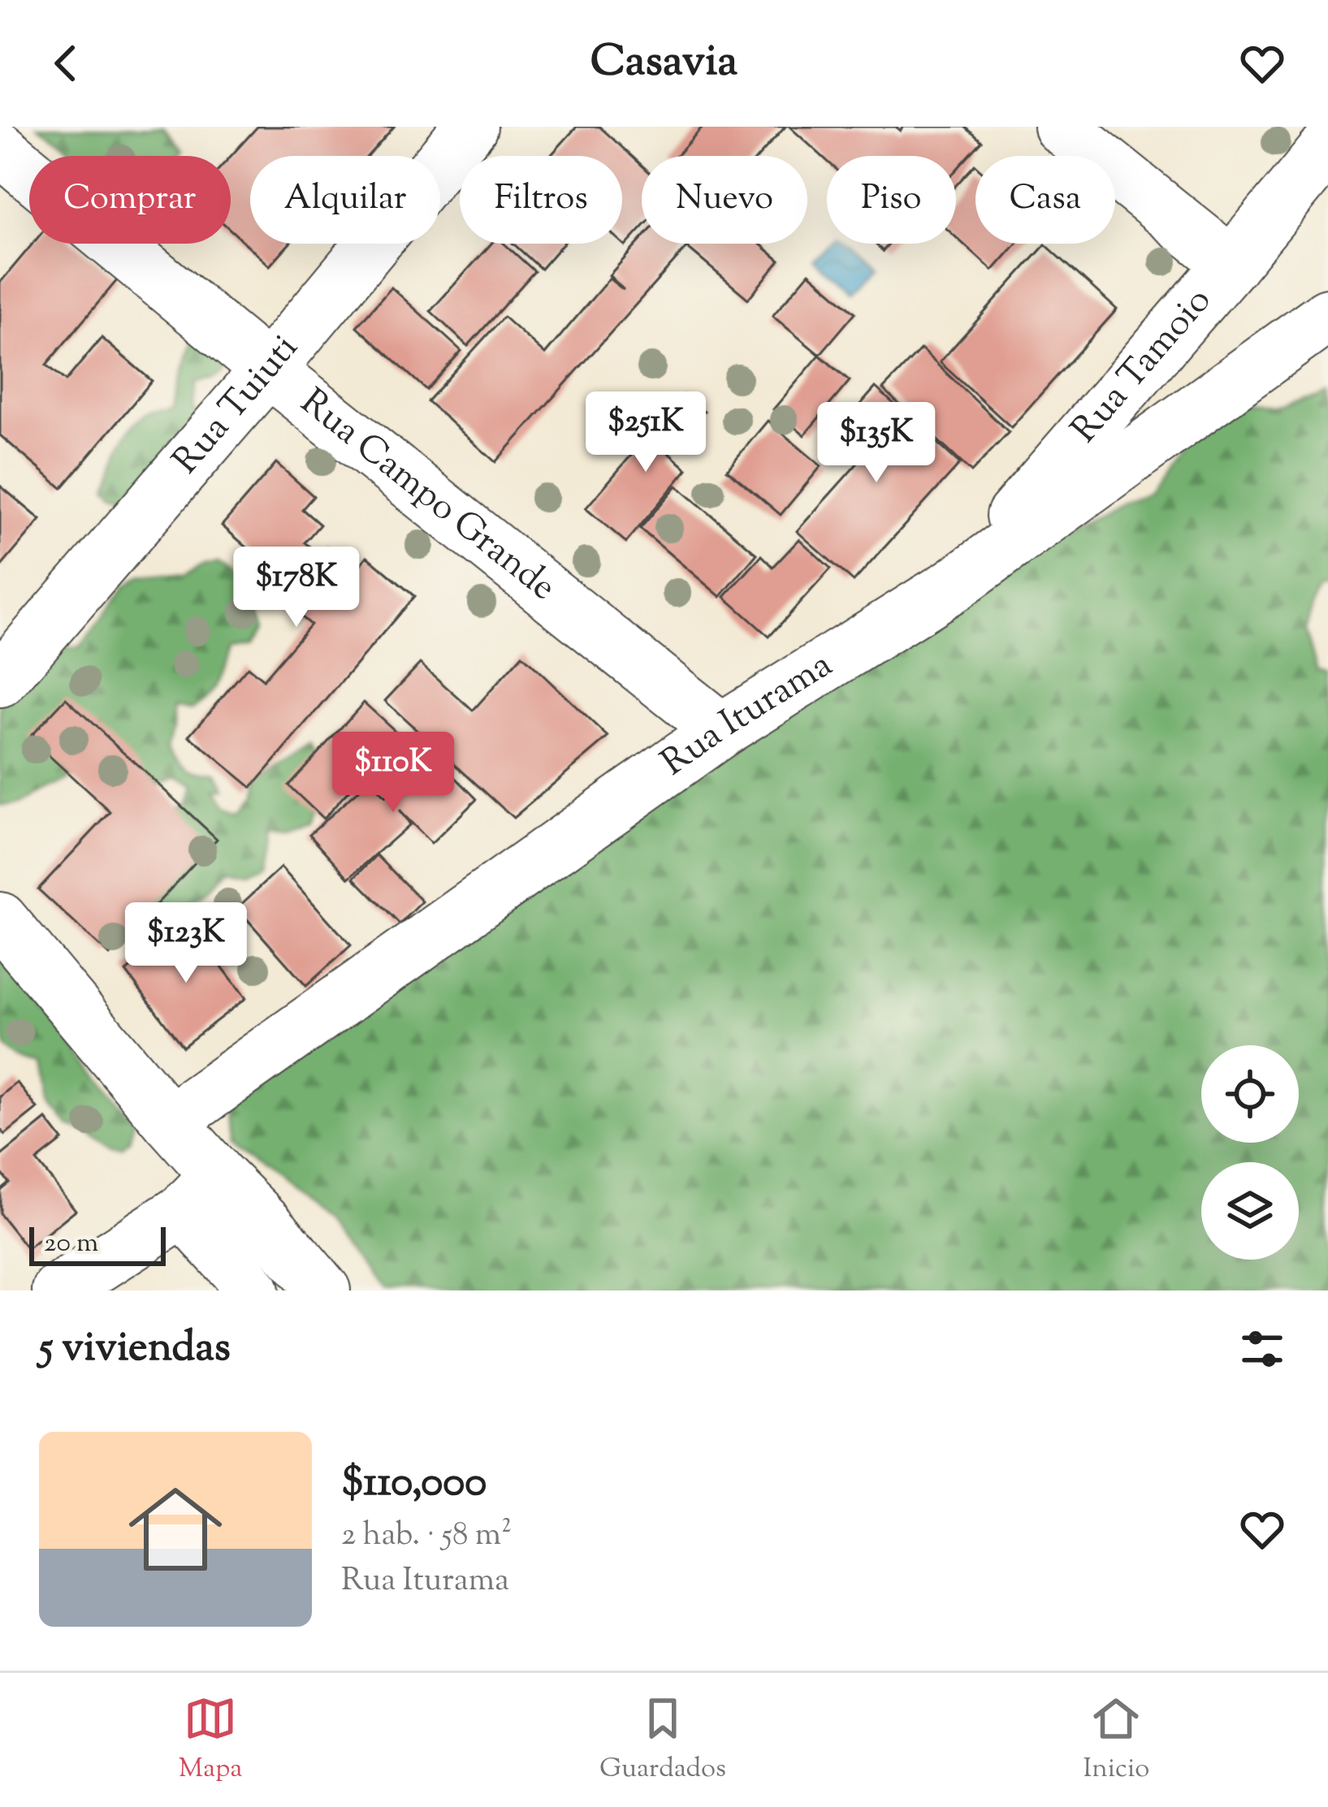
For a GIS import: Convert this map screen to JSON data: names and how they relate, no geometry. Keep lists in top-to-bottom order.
{
  "streets": {
    "street": [
      "Rua Tamoio",
      "Rua Tuiuti",
      "Rua Campo Grande",
      "Rua Iturama"
    ]
  },
  "crossings": [
    ["Rua Tamoio", "Rua Iturama"],
    ["Rua Tuiuti", "Rua Campo Grande"],
    ["Rua Campo Grande", "Rua Iturama"]
  ],
  "scale_bar": "20 m",
  "page": {
    "header": "Casavia",
    "chip": [
      "Comprar",
      "Alquilar",
      "Filtros",
      "Nuevo",
      "Piso",
      "Casa"
    ],
    "price": [
      "$251K",
      "$135K",
      "$178K",
      "$110K",
      "$123K"
    ],
    "scale": "20 m",
    "heading": "5 viviendas",
    "list": [
      {
        "name": "$110,000",
        "note": "2 hab. · 58 m² · Rua Iturama"
      }
    ],
    "tabs": ["Mapa", "Guardados", "Inicio"]
  }
}
